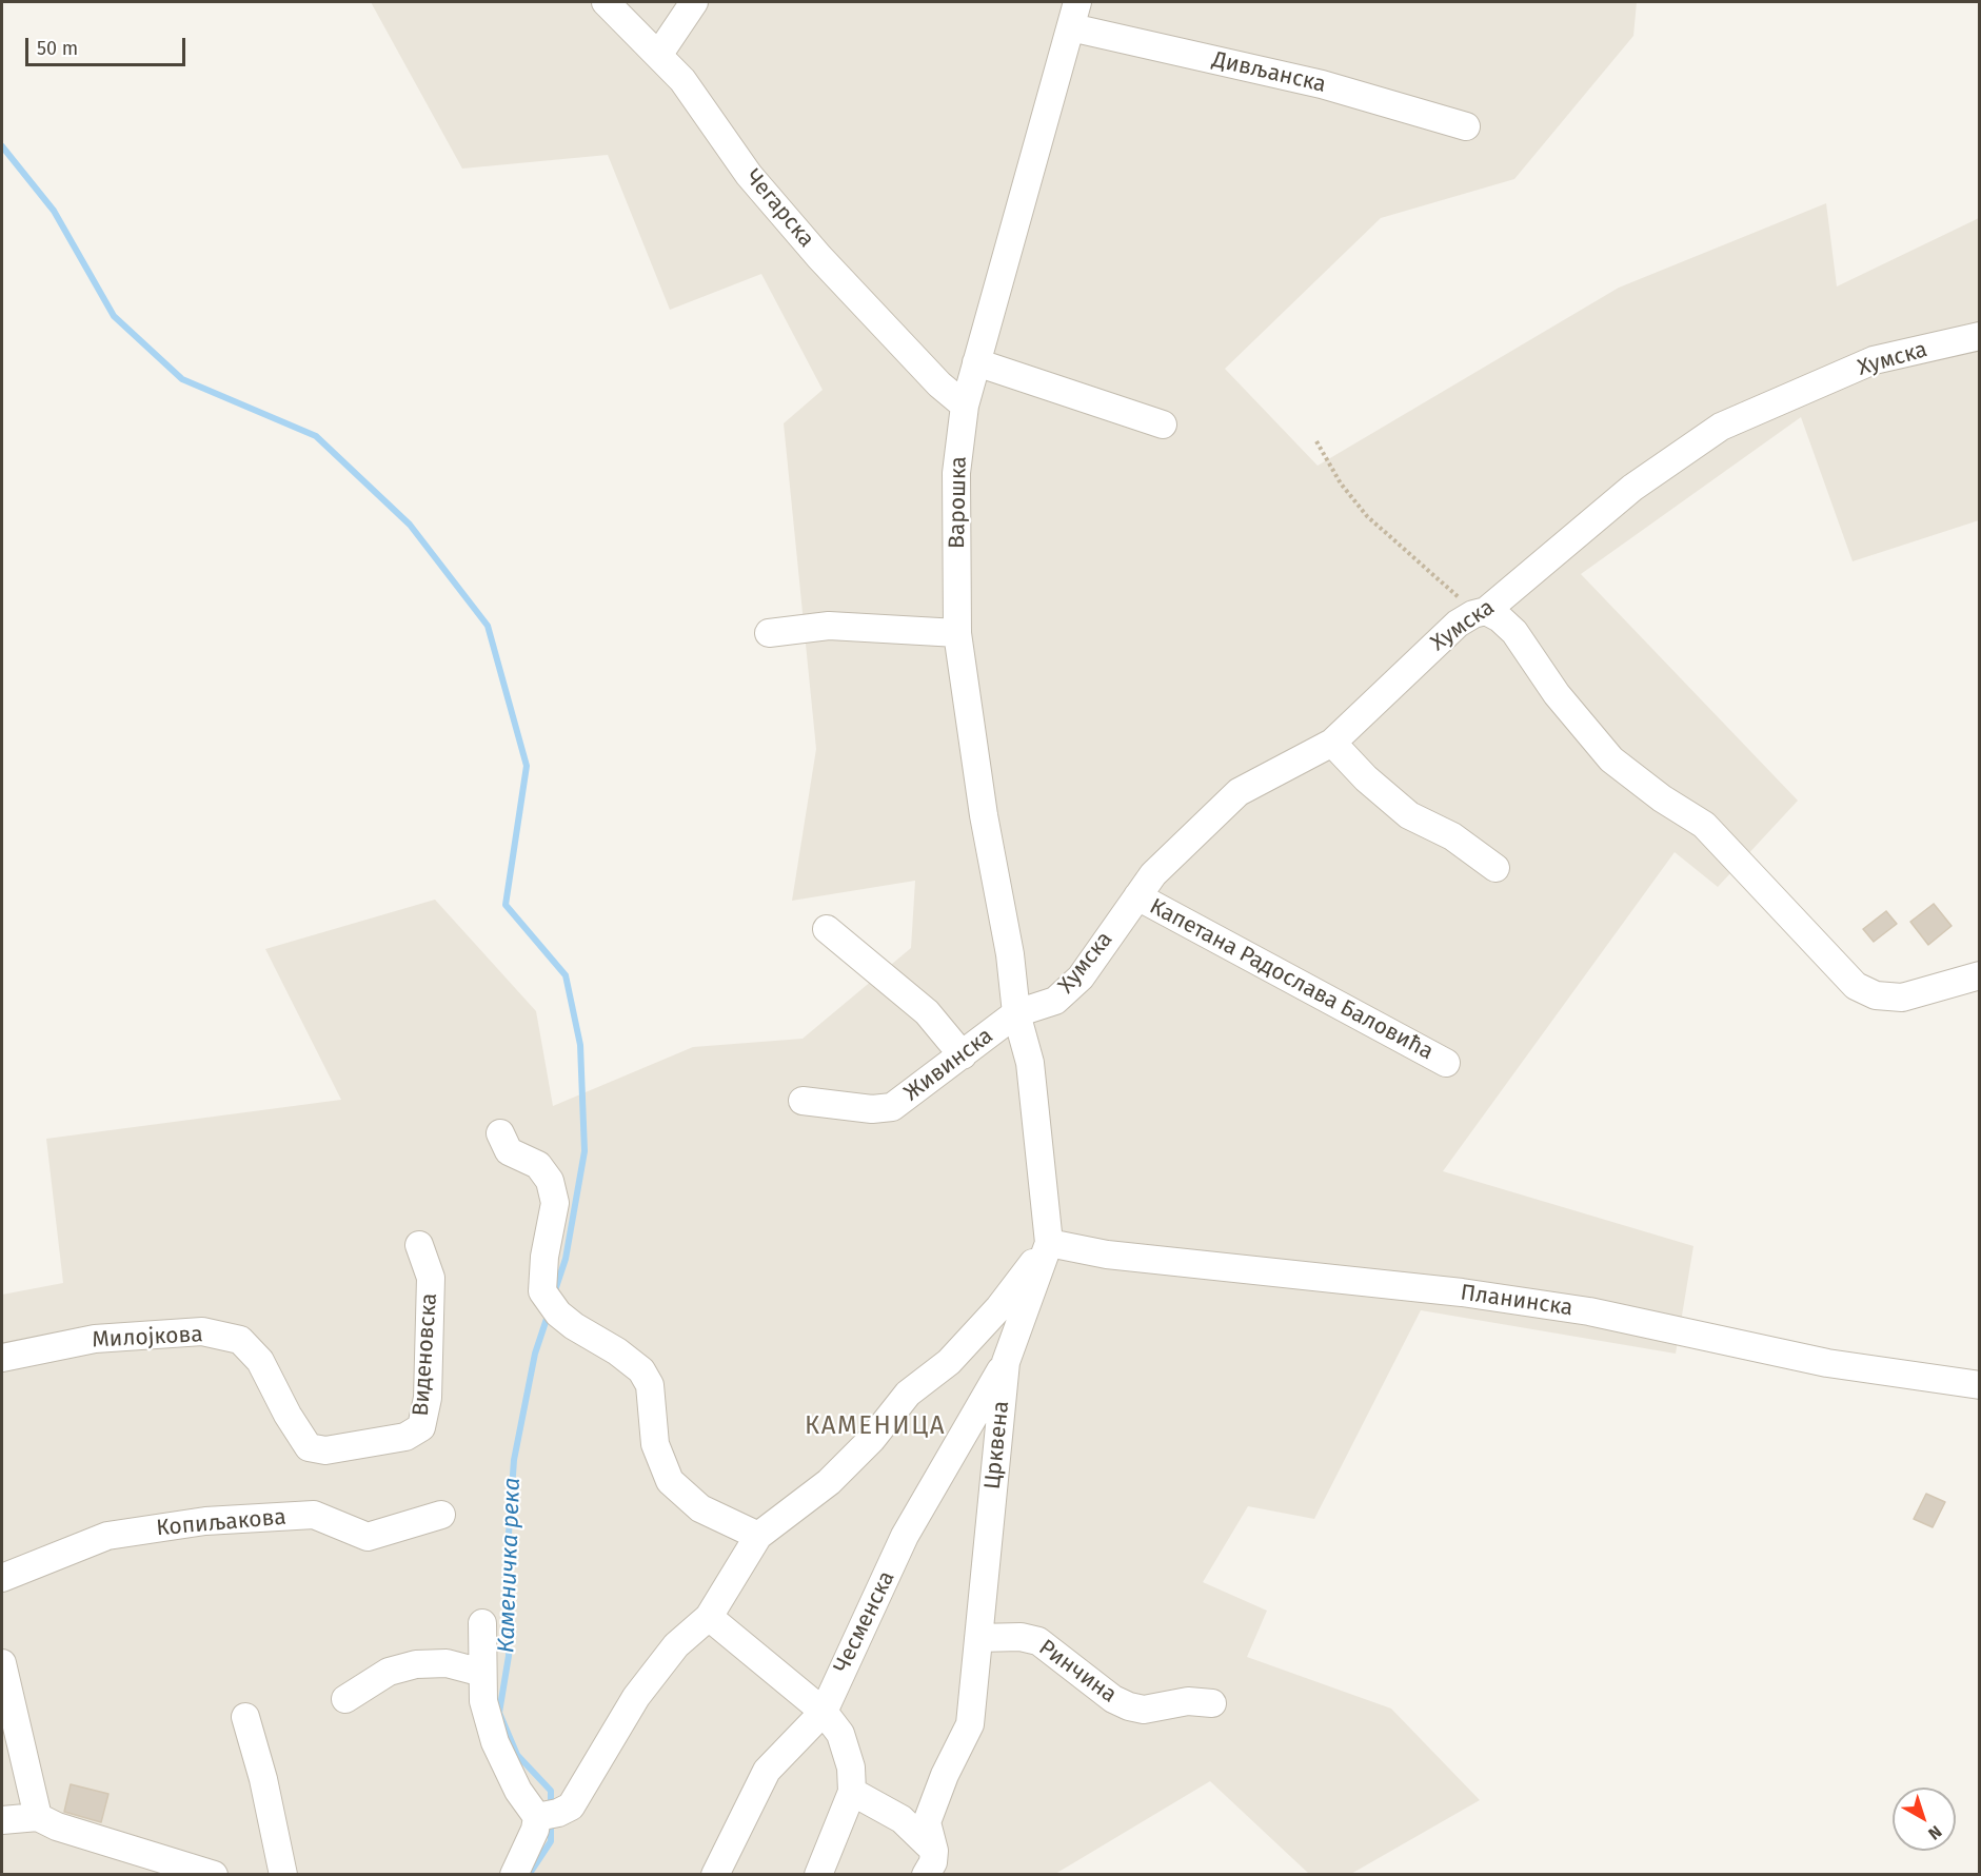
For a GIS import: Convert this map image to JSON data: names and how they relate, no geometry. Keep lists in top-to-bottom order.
{
  "streets": {
    "street": [
      "Дивљанска",
      "Чегарска",
      "Хумска",
      "Варошка",
      "Капетана Радослава Баловића",
      "Живинска",
      "Планинска",
      "Милојкова",
      "Виденовска",
      "Црквена",
      "Копиљакова",
      "Чесменска",
      "Ринчина"
    ]
  },
  "crossings": [
    ["Дивљанска", "Варошка"],
    ["Чегарска", "Варошка"],
    ["Хумска", "Варошка"],
    ["Хумска", "Капетана Радослава Баловића"],
    ["Хумска", "Живинска"],
    ["Хумска", "Црквена"],
    ["Варошка", "Живинска"],
    ["Варошка", "Црквена"],
    ["Живинска", "Црквена"],
    ["Планинска", "Црквена"],
    ["Милојкова", "Виденовска"],
    ["Црквена", "Чесменска"],
    ["Црквена", "Ринчина"]
  ],
  "districts": ["КАМЕНИЦА"],
  "water": ["Каменичка река"],
  "scale_bar": "50 m",
  "north": "bottom right"
}
